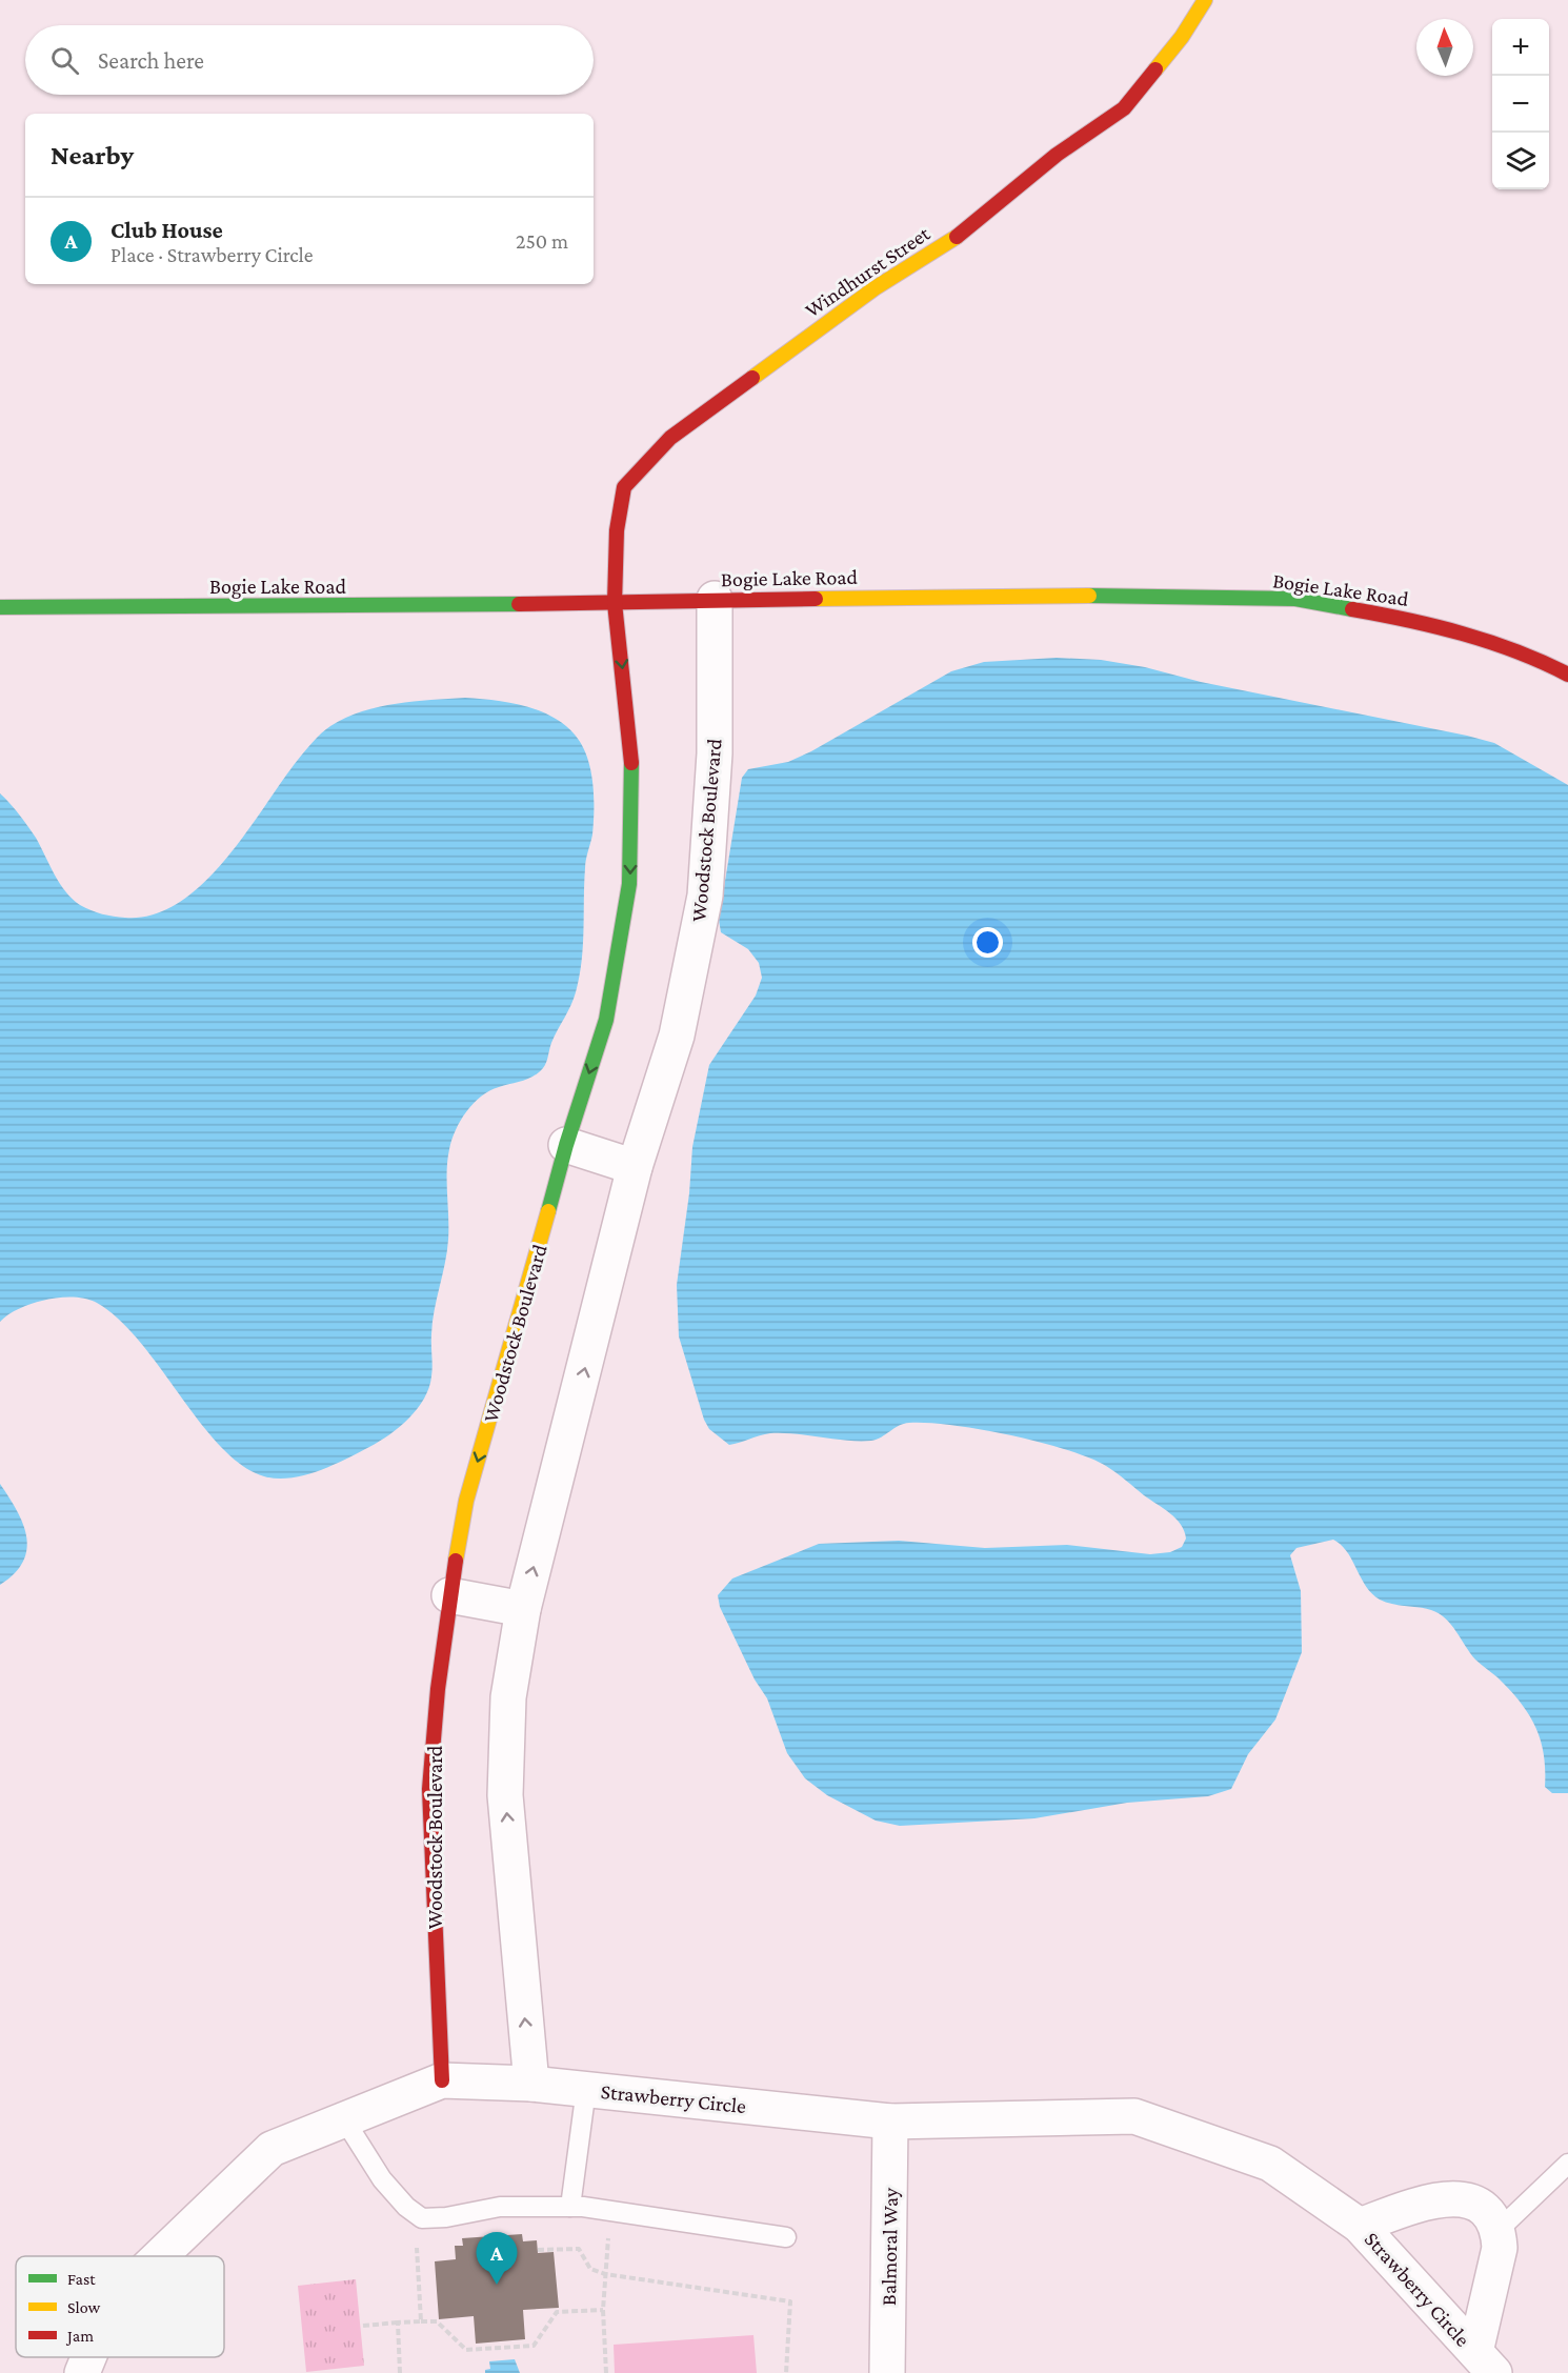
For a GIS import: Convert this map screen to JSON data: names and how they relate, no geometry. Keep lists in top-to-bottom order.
{
  "streets": {
    "street": [
      "Windhurst Street",
      "Bogie Lake Road",
      "Woodstock Boulevard",
      "Strawberry Circle",
      "Balmoral Way"
    ]
  },
  "crossings": [
    ["Windhurst Street", "Bogie Lake Road"],
    ["Windhurst Street", "Woodstock Boulevard"],
    ["Bogie Lake Road", "Woodstock Boulevard"],
    ["Woodstock Boulevard", "Strawberry Circle"],
    ["Strawberry Circle", "Balmoral Way"]
  ],
  "legend": ["Fast", "Slow", "Jam"],
  "north": "top",
  "page": {
    "map_buttons": ["+", "−"],
    "search": "Search here",
    "heading": "Nearby",
    "list": [
      {
        "mark": "A",
        "name": "Club House",
        "note": "Place · Strawberry Circle",
        "value": "250 m"
      }
    ],
    "pins": "A"
  }
}
